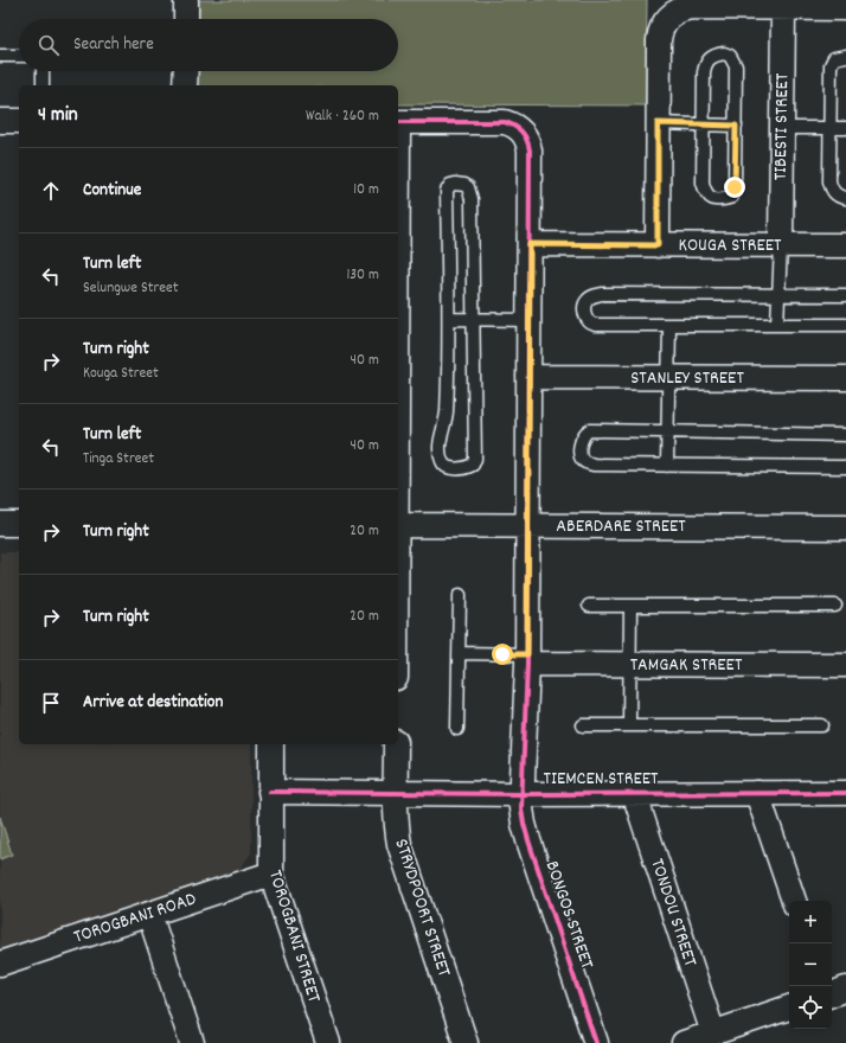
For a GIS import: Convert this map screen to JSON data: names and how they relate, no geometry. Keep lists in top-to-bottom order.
{
  "streets": {
    "street": [
      "TIBESTI STREET",
      "KOUGA STREET",
      "STANLEY STREET",
      "ABERDARE STREET",
      "TAMGAK STREET",
      "TIEMCEN STREET",
      "STRYDPOORT STREET",
      "TONDOU STREET",
      "BONGOS STREET",
      "TOROGBANI ROAD",
      "TOROGBANI STREET"
    ]
  },
  "crossings": [
    ["TIBESTI STREET", "KOUGA STREET"],
    ["KOUGA STREET", "BONGOS STREET"],
    ["STANLEY STREET", "BONGOS STREET"],
    ["ABERDARE STREET", "BONGOS STREET"],
    ["TAMGAK STREET", "BONGOS STREET"],
    ["TIEMCEN STREET", "STRYDPOORT STREET"],
    ["TIEMCEN STREET", "TONDOU STREET"],
    ["TIEMCEN STREET", "BONGOS STREET"],
    ["TIEMCEN STREET", "TOROGBANI STREET"],
    ["TOROGBANI ROAD", "TOROGBANI STREET"]
  ],
  "page": {
    "search": "Search here",
    "heading": ["4 min", "Walk · 260 m"],
    "list": [
      ["Continue", "10 m"],
      ["Turn left", "Selungwe Street", "130 m"],
      ["Turn right", "Kouga Street", "40 m"],
      ["Turn left", "Tinga Street", "40 m"],
      ["Turn right", "20 m"],
      ["Turn right", "20 m"],
      "Arrive at destination"
    ],
    "map_buttons": ["+", "−"]
  }
}
